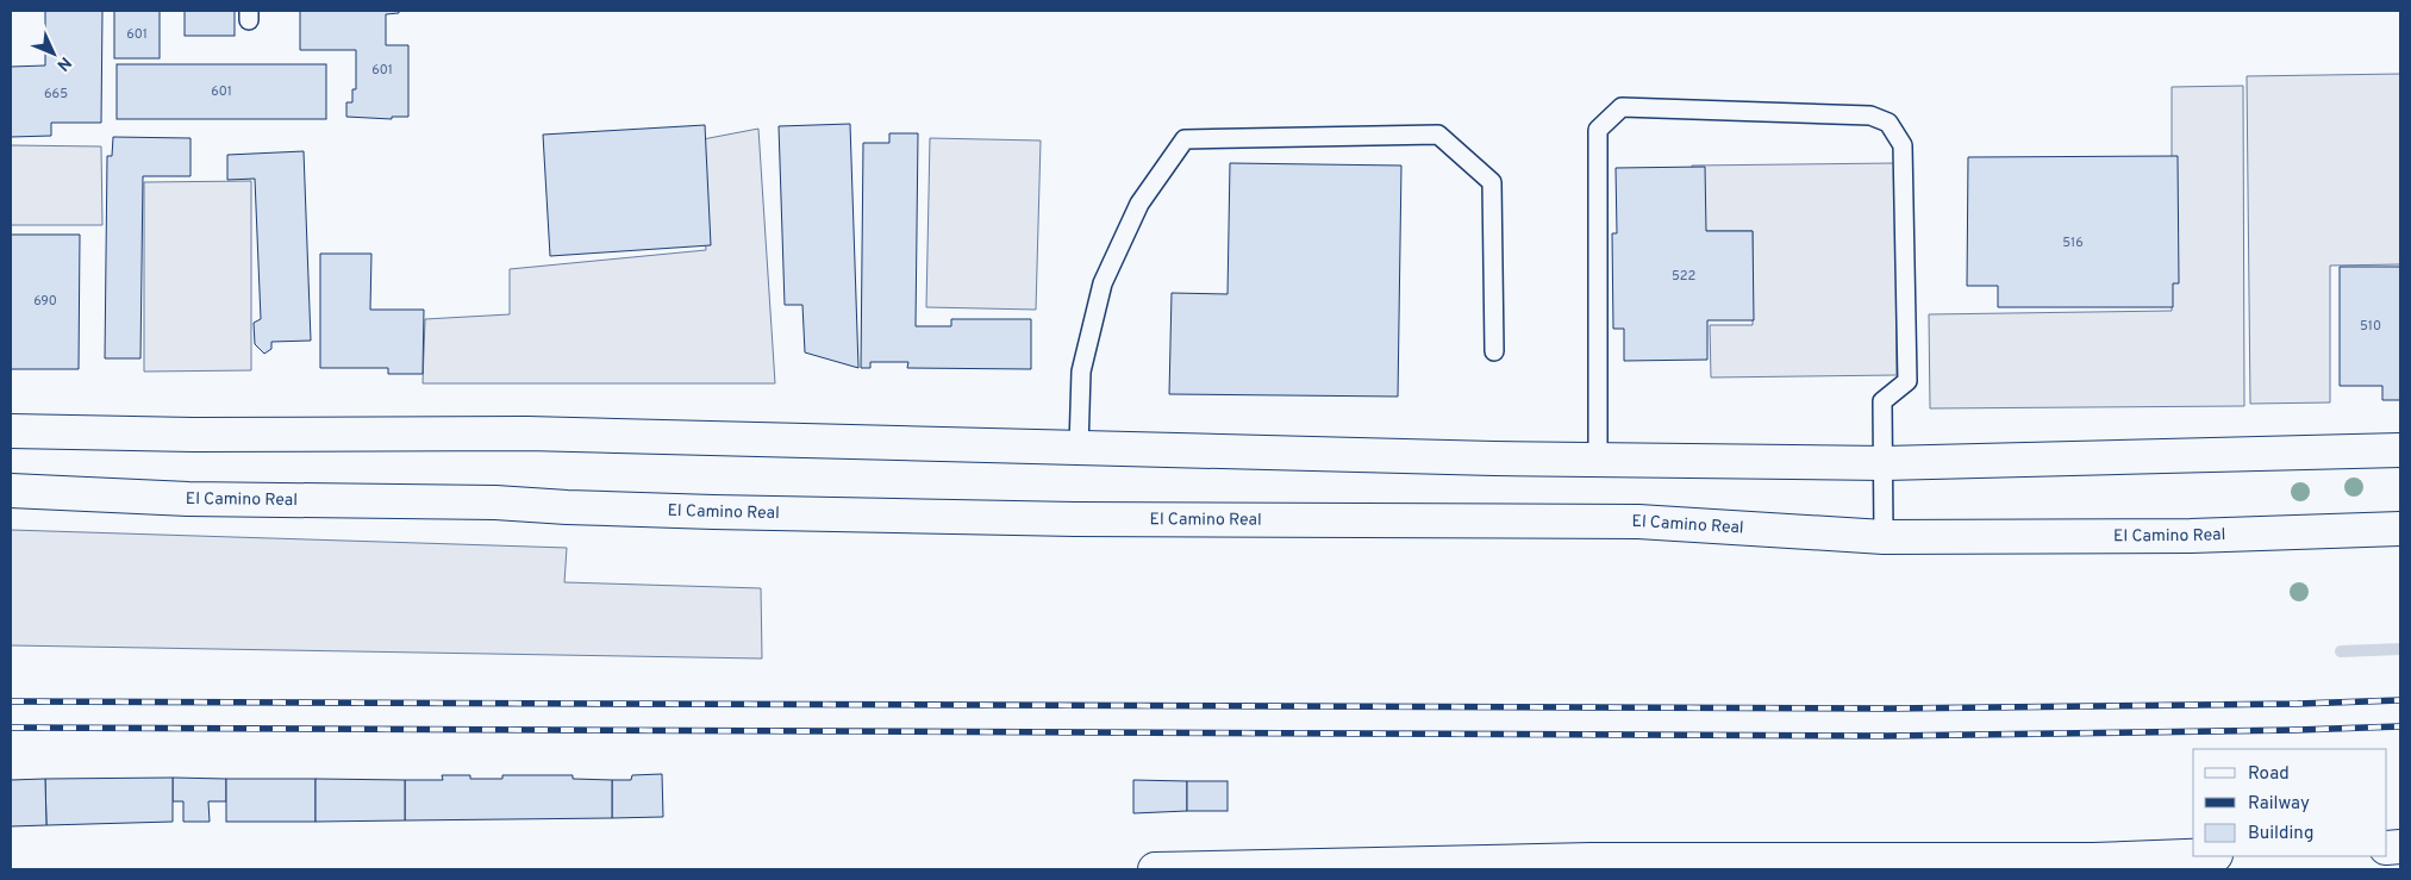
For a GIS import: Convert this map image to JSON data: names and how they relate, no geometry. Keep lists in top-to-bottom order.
{
  "streets": {
    "main road": ["El Camino Real"]
  },
  "house_numbers": [
    "601",
    "601",
    "601",
    "665",
    "516",
    "522",
    "690",
    "510"
  ],
  "legend": ["Road", "Railway", "Building"],
  "north": "bottom right"
}
